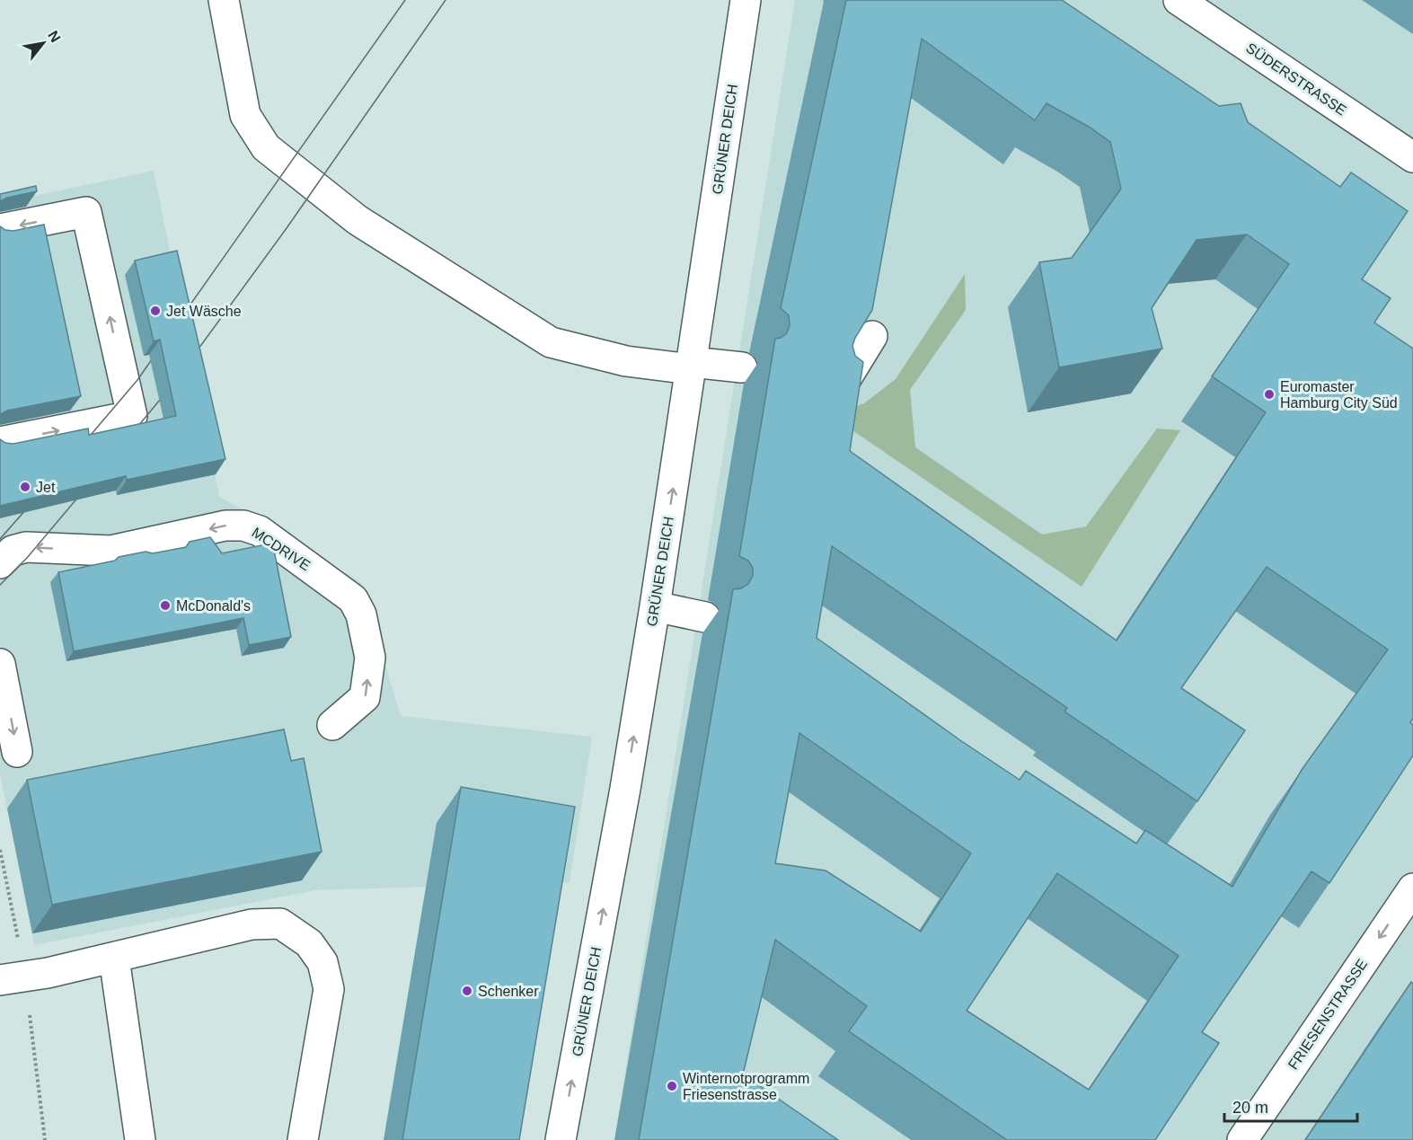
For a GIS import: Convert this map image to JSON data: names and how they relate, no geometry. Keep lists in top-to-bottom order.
{
  "streets": {
    "street": [
      "SÜDERSTRASSE",
      "GRÜNER DEICH",
      "MCDRIVE",
      "FRIESENSTRASSE"
    ]
  },
  "one_way": ["GRÜNER DEICH", "FRIESENSTRASSE"],
  "places": [
    "Jet Wäsche",
    "Euromaster Hamburg City Süd",
    "Jet",
    "McDonald's",
    "Schenker",
    "Winternotprogramm Friesenstrasse"
  ],
  "scale_bar": "20 m",
  "north": "top right"
}
